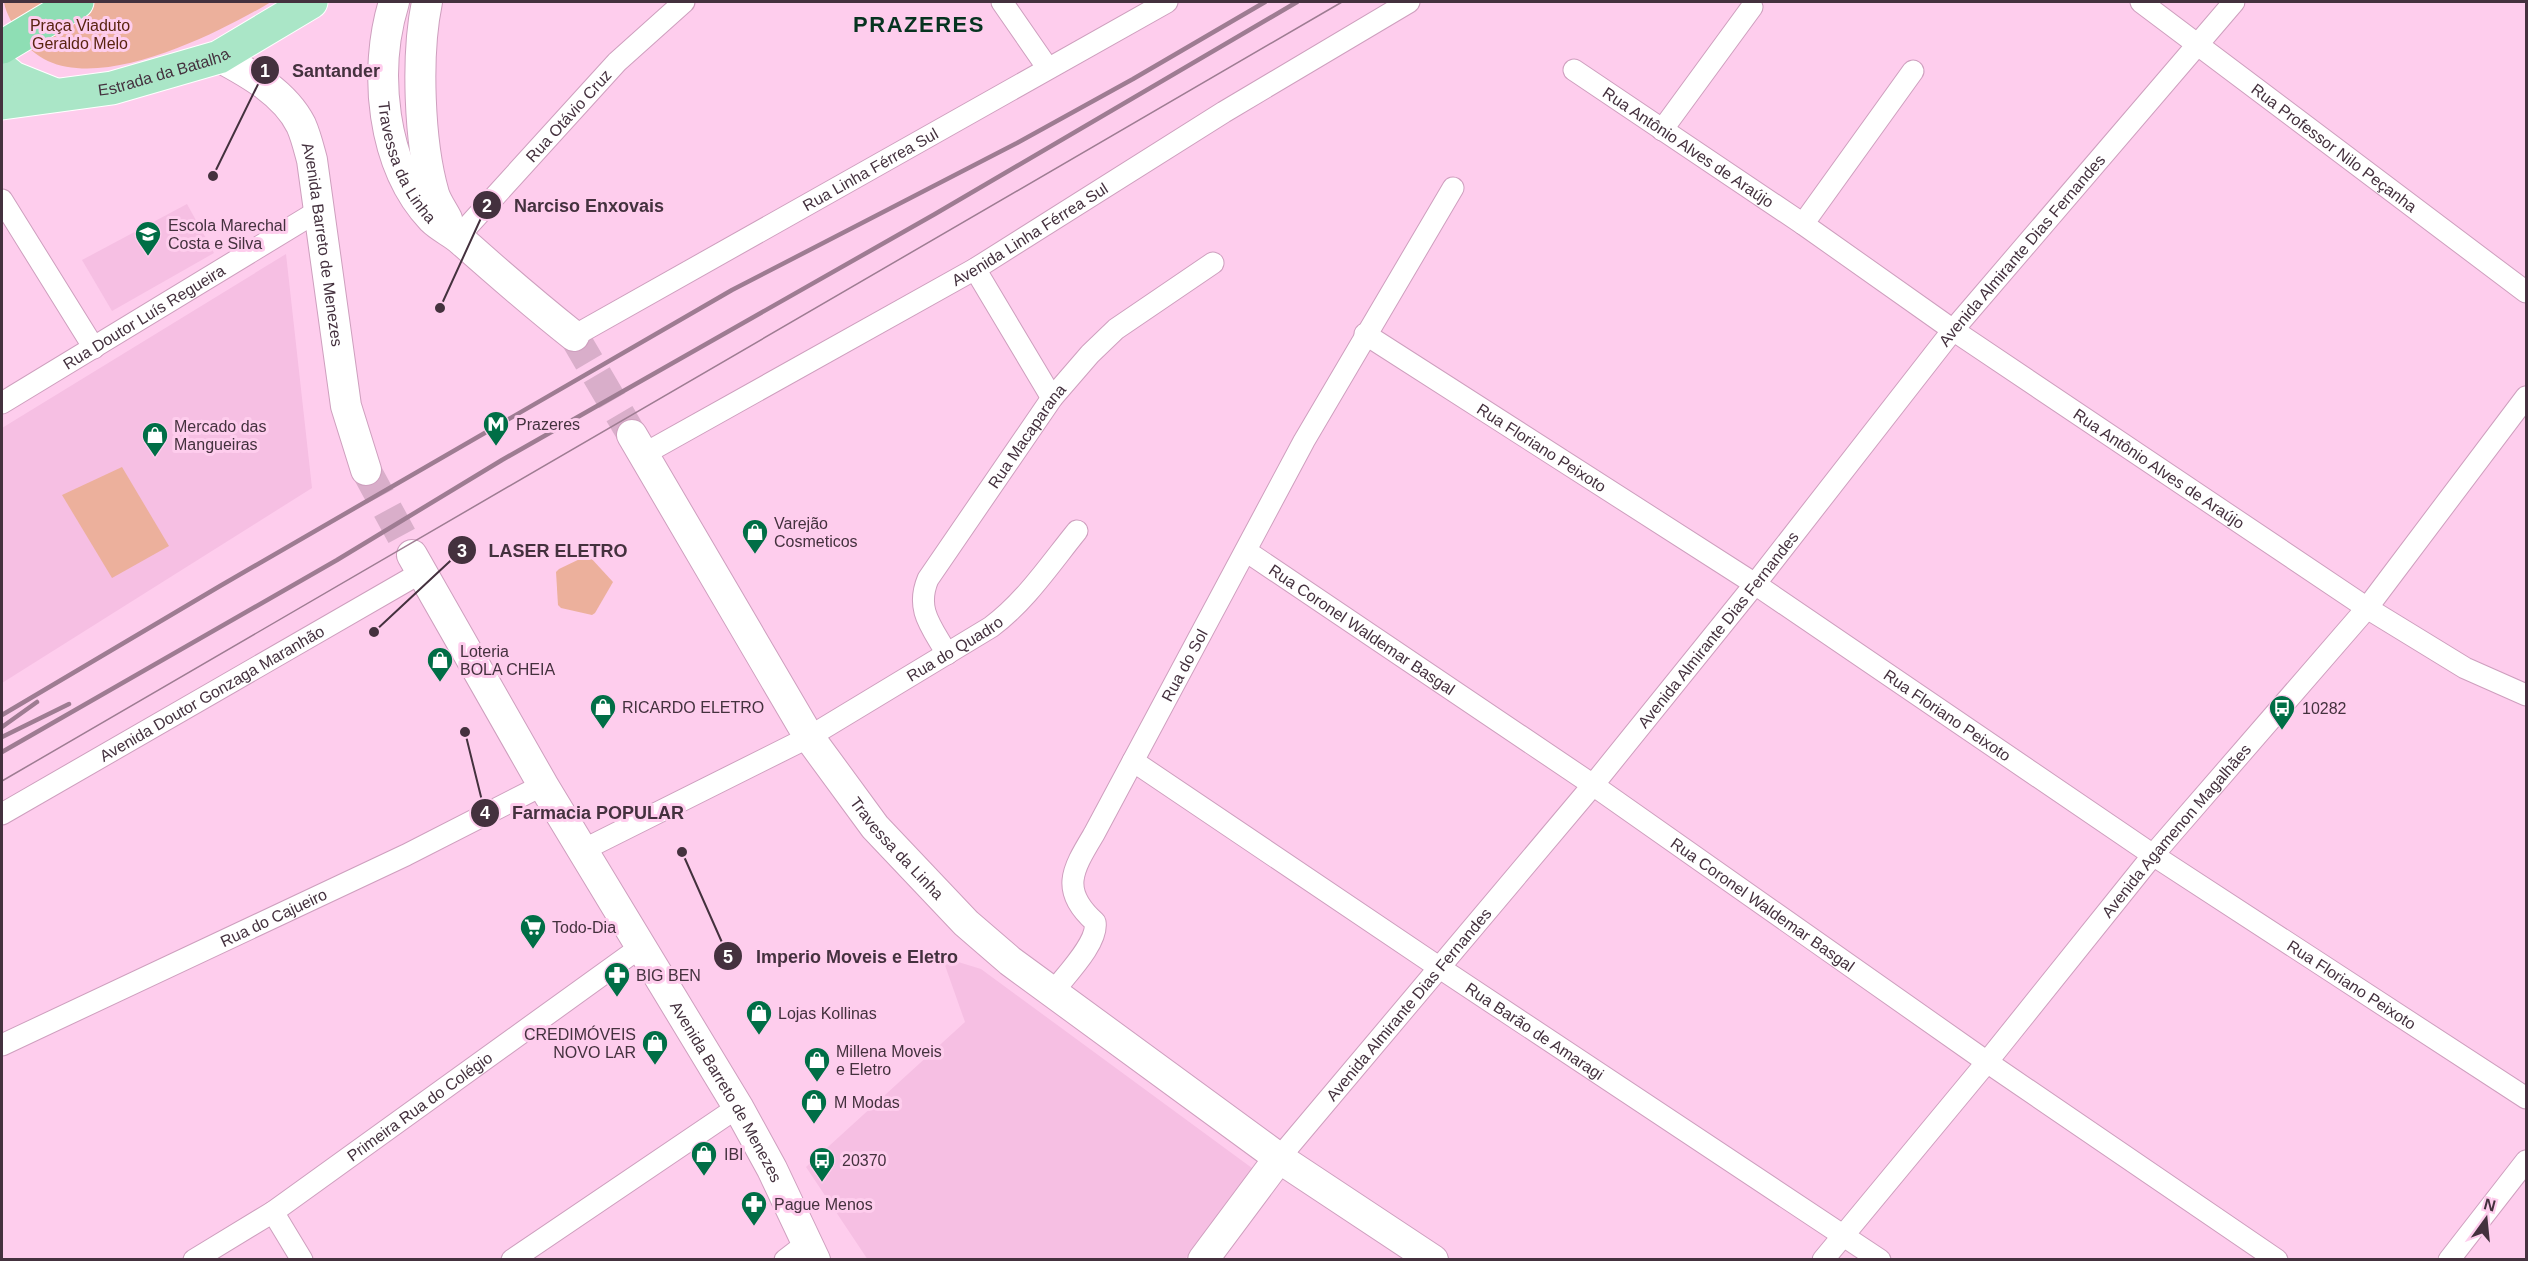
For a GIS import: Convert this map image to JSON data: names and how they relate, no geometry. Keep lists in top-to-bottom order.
{
  "streets": {
    "main road": [
      "Estrada da Batalha",
      "Travessa da Linha",
      "Avenida Barreto de Menezes",
      "Avenida Almirante Dias Fernandes"
    ],
    "street": [
      "Rua Otávio Cruz",
      "Rua Antônio Alves de Araújo",
      "Rua Professor Nilo Peçanha",
      "Rua Linha Férrea Sul",
      "Avenida Linha Férrea Sul",
      "Rua Doutor Luís Regueira",
      "Rua Macaparana",
      "Rua Floriano Peixoto",
      "Rua Coronel Waldemar Basgal",
      "Rua do Quadro",
      "Rua do Sol",
      "Avenida Doutor Gonzaga Maranhão",
      "Avenida Agamenon Magalhães",
      "Rua do Cajueiro",
      "Rua Barão de Amaragi",
      "Primeira Rua do Colégio"
    ]
  },
  "crossings": [
    ["Estrada da Batalha", "Avenida Barreto de Menezes"],
    ["Rua Otávio Cruz", "Travessa da Linha"],
    ["Rua Antônio Alves de Araújo", "Avenida Almirante Dias Fernandes"],
    ["Rua Antônio Alves de Araújo", "Avenida Agamenon Magalhães"],
    ["Rua Professor Nilo Peçanha", "Avenida Almirante Dias Fernandes"],
    ["Travessa da Linha", "Rua Linha Férrea Sul"],
    ["Travessa da Linha", "Avenida Linha Férrea Sul"],
    ["Travessa da Linha", "Avenida Almirante Dias Fernandes"],
    ["Travessa da Linha", "Rua do Quadro"],
    ["Travessa da Linha", "Rua do Sol"],
    ["Avenida Barreto de Menezes", "Rua Doutor Luís Regueira"],
    ["Avenida Barreto de Menezes", "Avenida Doutor Gonzaga Maranhão"],
    ["Avenida Barreto de Menezes", "Rua do Cajueiro"],
    ["Avenida Barreto de Menezes", "Primeira Rua do Colégio"],
    ["Avenida Almirante Dias Fernandes", "Rua Floriano Peixoto"],
    ["Avenida Almirante Dias Fernandes", "Rua Coronel Waldemar Basgal"],
    ["Avenida Almirante Dias Fernandes", "Rua Barão de Amaragi"],
    ["Rua Macaparana", "Rua do Quadro"],
    ["Rua Floriano Peixoto", "Rua do Sol"],
    ["Rua Floriano Peixoto", "Avenida Agamenon Magalhães"],
    ["Rua Coronel Waldemar Basgal", "Rua do Sol"],
    ["Rua Coronel Waldemar Basgal", "Avenida Agamenon Magalhães"],
    ["Rua do Sol", "Rua Barão de Amaragi"],
    ["Avenida Agamenon Magalhães", "Rua Barão de Amaragi"]
  ],
  "districts": ["PRAZERES"],
  "parks": ["Praça Viaduto Geraldo Melo"],
  "places": {
    "other": [
      "Santander",
      "Narciso Enxovais",
      "LASER ELETRO",
      "Farmacia POPULAR",
      "Imperio Moveis e Eletro"
    ],
    "school or university": ["Escola Marechal Costa e Silva"],
    "metro station": ["Prazeres"],
    "shop": [
      "Mercado das Mangueiras",
      "Varejão Cosmeticos",
      "Loteria BOLA CHEIA",
      "RICARDO ELETRO",
      "Lojas Kollinas",
      "CREDIMÓVEIS NOVO LAR",
      "Millena Moveis e Eletro",
      "M Modas",
      "IBI"
    ],
    "bus stop": ["10282", "20370"],
    "supermarket": ["Todo-Dia"],
    "pharmacy": ["BIG BEN", "Pague Menos"]
  },
  "north": "top"
}
